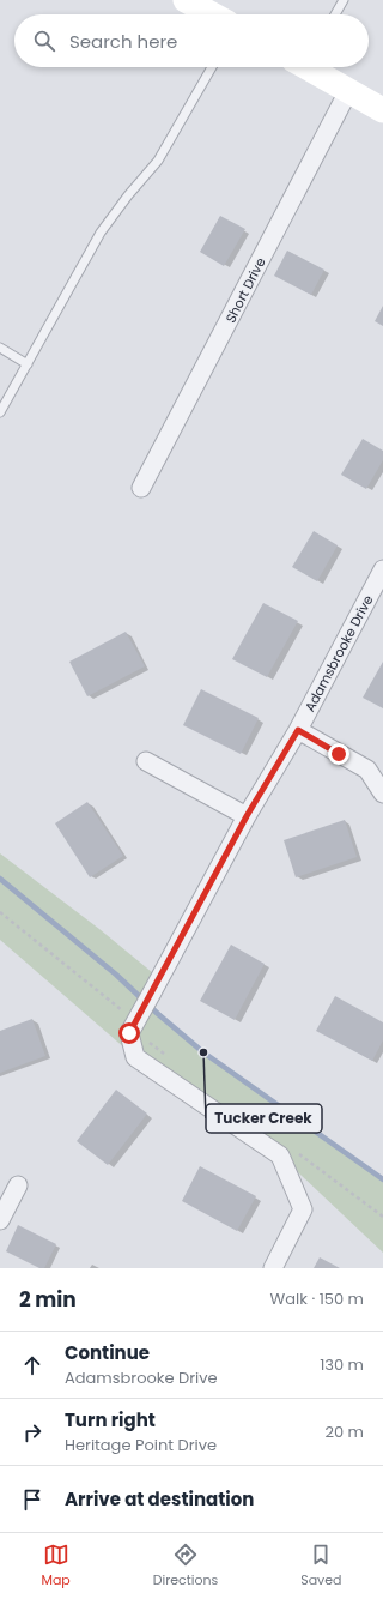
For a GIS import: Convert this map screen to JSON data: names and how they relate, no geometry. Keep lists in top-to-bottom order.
{
  "streets": {
    "street": ["Short Drive", "Adamsbrooke Drive"]
  },
  "places": ["Tucker Creek"],
  "page": {
    "search": "Search here",
    "heading": ["2 min", "Walk · 150 m"],
    "list": [
      ["Continue", "Adamsbrooke Drive", "130 m"],
      ["Turn right", "Heritage Point Drive", "20 m"],
      "Arrive at destination"
    ],
    "nav": ["Map", "Directions", "Saved"]
  }
}
